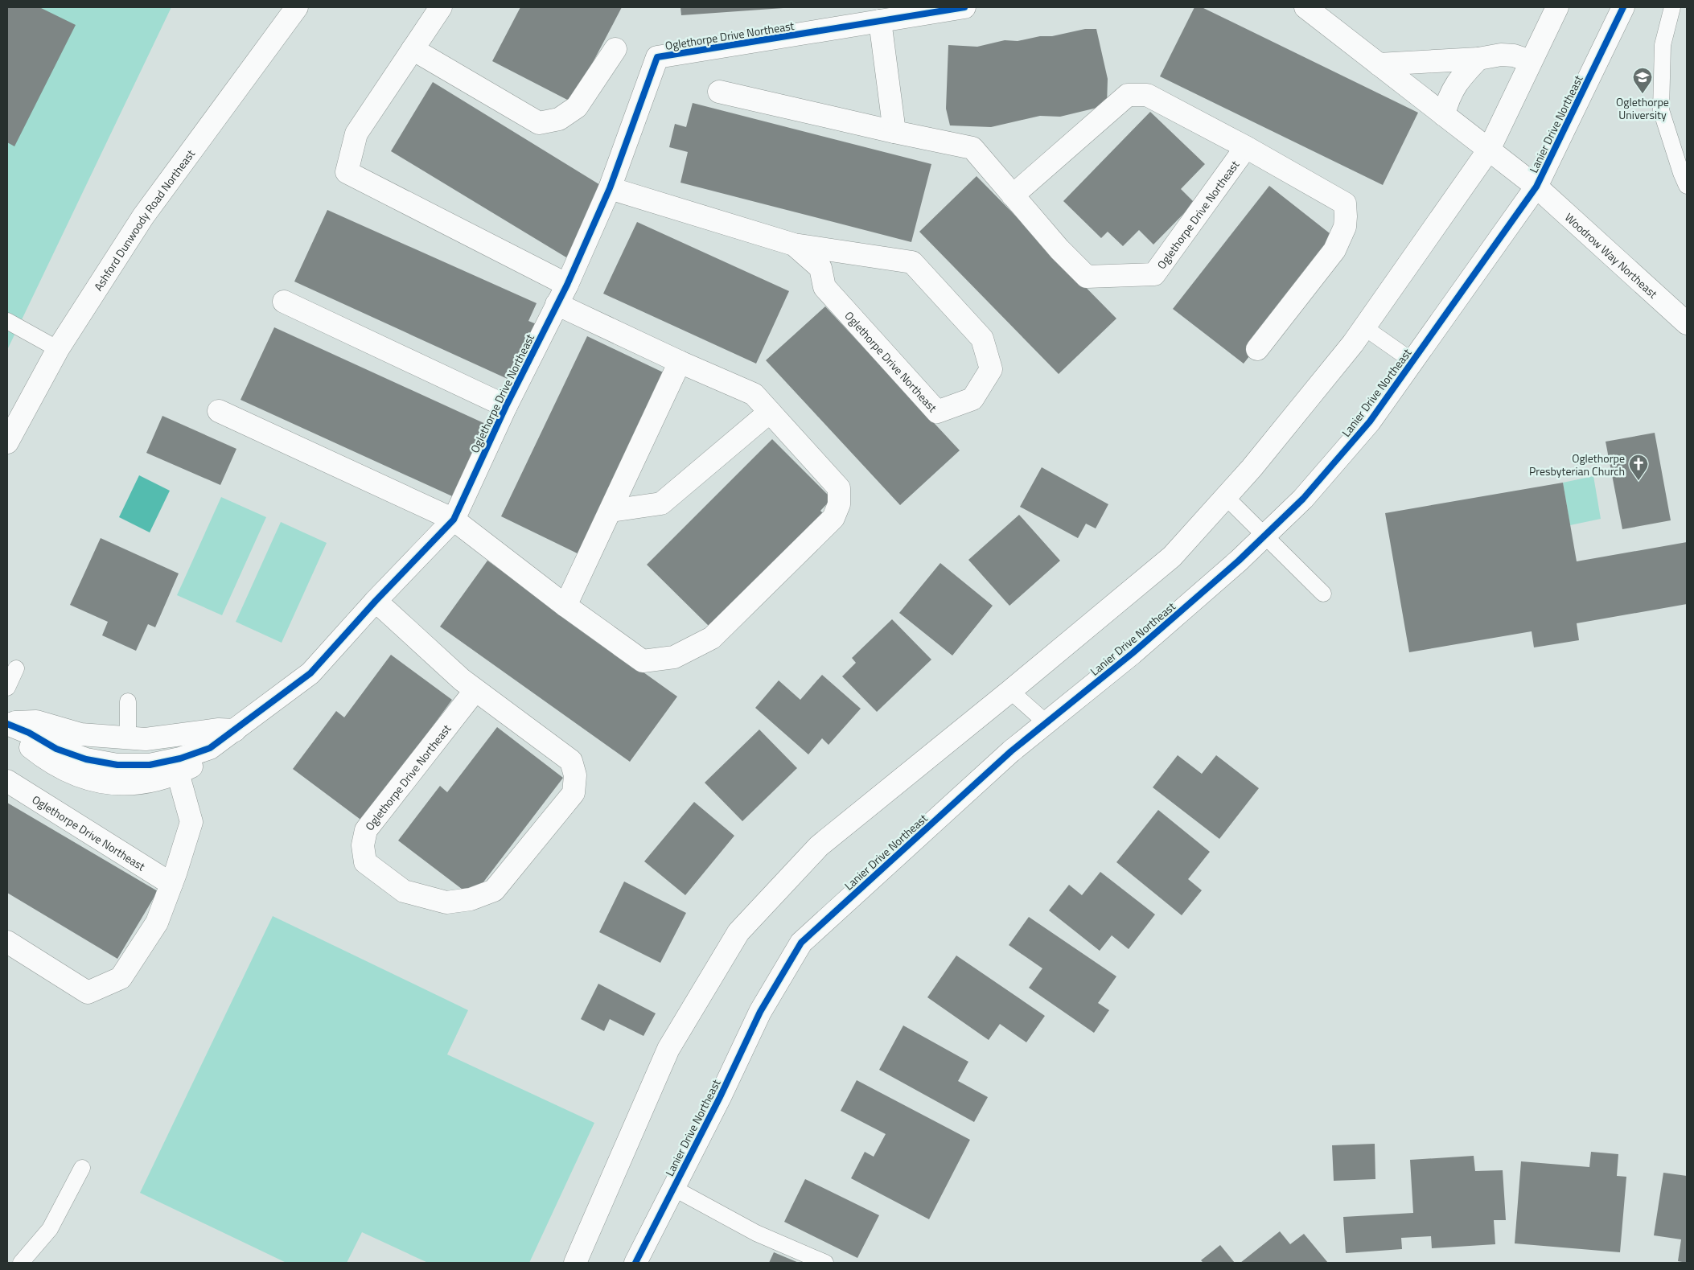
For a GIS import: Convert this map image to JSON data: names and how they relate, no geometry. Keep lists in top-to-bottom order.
{
  "streets": {
    "street": [
      "Oglethorpe Drive Northeast",
      "Lanier Drive Northeast",
      "Ashford Dunwoody Road Northeast",
      "Woodrow Way Northeast"
    ]
  },
  "crossings": [
    ["Lanier Drive Northeast", "Woodrow Way Northeast"]
  ],
  "places": {
    "school or university": ["Oglethorpe University"],
    "church": ["Oglethorpe Presbyterian Church"]
  }
}
